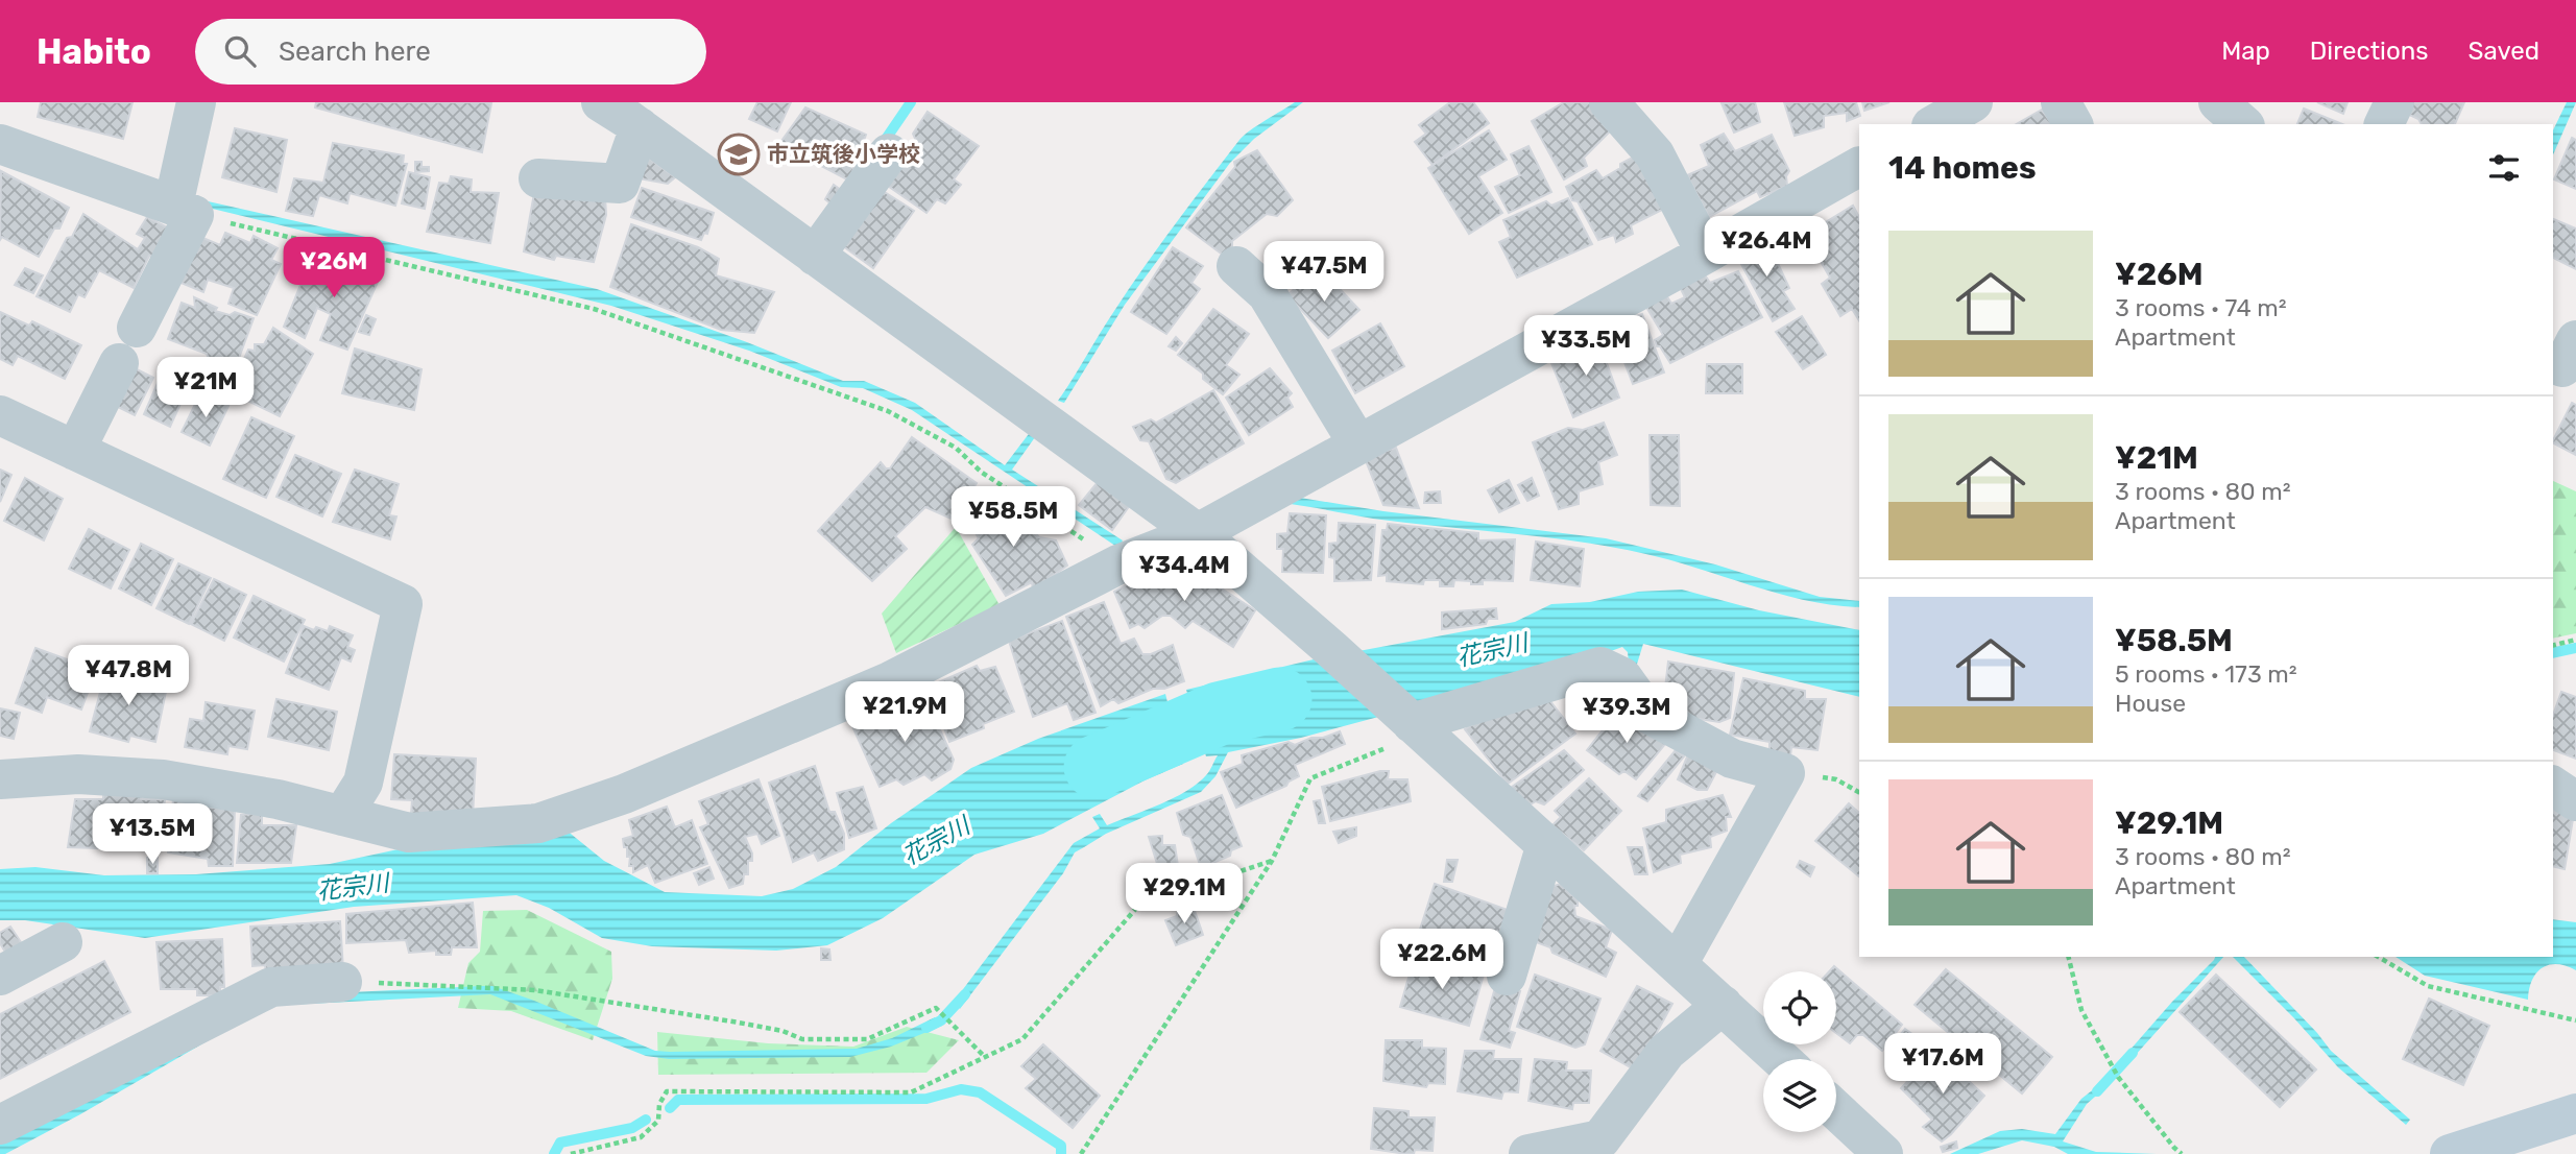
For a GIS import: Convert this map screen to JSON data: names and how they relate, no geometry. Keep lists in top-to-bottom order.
{
  "water": ["花宗川"],
  "places": {
    "school or university": ["市立筑後小学校"]
  },
  "page": {
    "header": "Habito",
    "search": "Search here",
    "nav": ["Map", "Directions", "Saved"],
    "heading": "14 homes",
    "list": [
      {
        "name": "¥26M",
        "note": "3 rooms · 74 m² · Apartment"
      },
      {
        "name": "¥21M",
        "note": "3 rooms · 80 m² · Apartment"
      },
      {
        "name": "¥58.5M",
        "note": "5 rooms · 173 m² · House"
      },
      {
        "name": "¥29.1M",
        "note": "3 rooms · 80 m² · Apartment"
      }
    ],
    "price": [
      "¥26.4M",
      "¥26M",
      "¥47.5M",
      "¥33.5M",
      "¥21M",
      "¥58.5M",
      "¥34.4M",
      "¥47.8M",
      "¥21.9M",
      "¥39.3M",
      "¥13.5M",
      "¥29.1M",
      "¥22.6M",
      "¥17.6M"
    ]
  }
}
